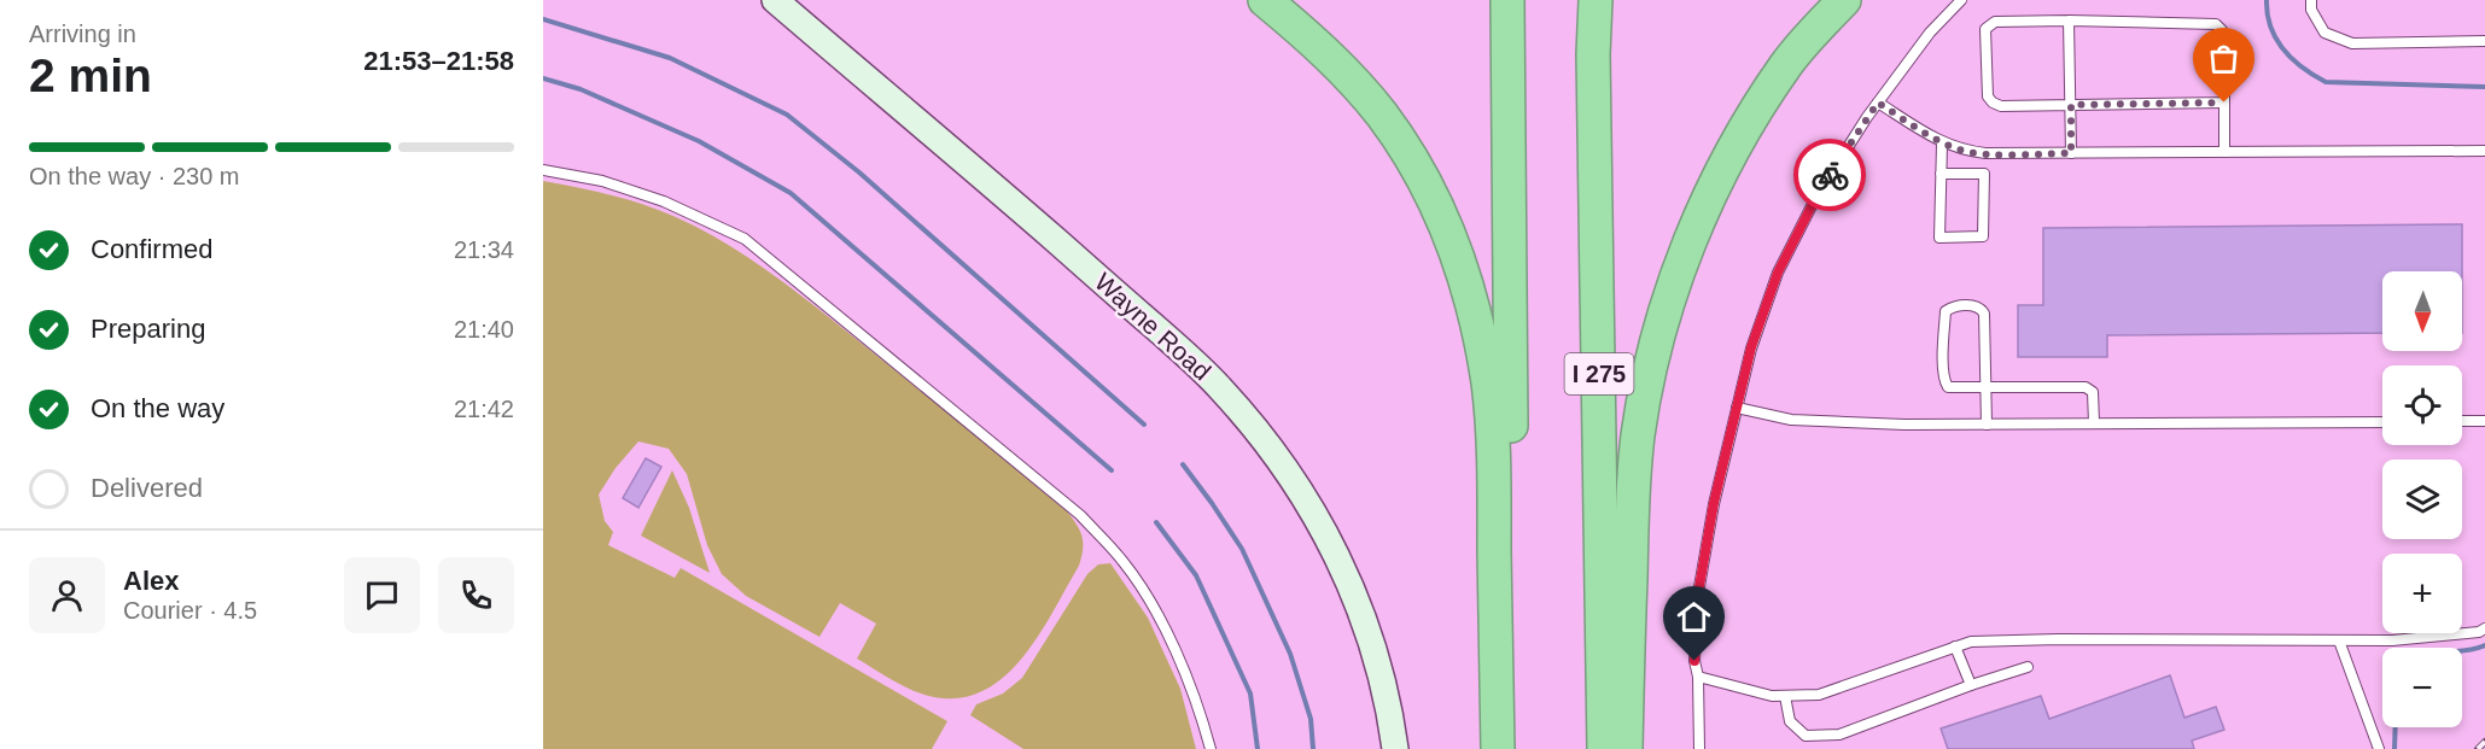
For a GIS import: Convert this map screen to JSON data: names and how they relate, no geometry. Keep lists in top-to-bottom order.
{
  "streets": {
    "highway": ["I 275"],
    "main road": ["Wayne Road"]
  },
  "north": "bottom",
  "page": {
    "heading": ["2 min", "Arriving in", "21:53–21:58"],
    "panel": ["Alex", "Courier · 4.5"],
    "bar": "On the way · 230 m",
    "list": [
      ["Confirmed", "21:34"],
      ["Preparing", "21:40"],
      ["On the way", "21:42"],
      "Delivered"
    ],
    "map_buttons": ["+", "−"]
  }
}
